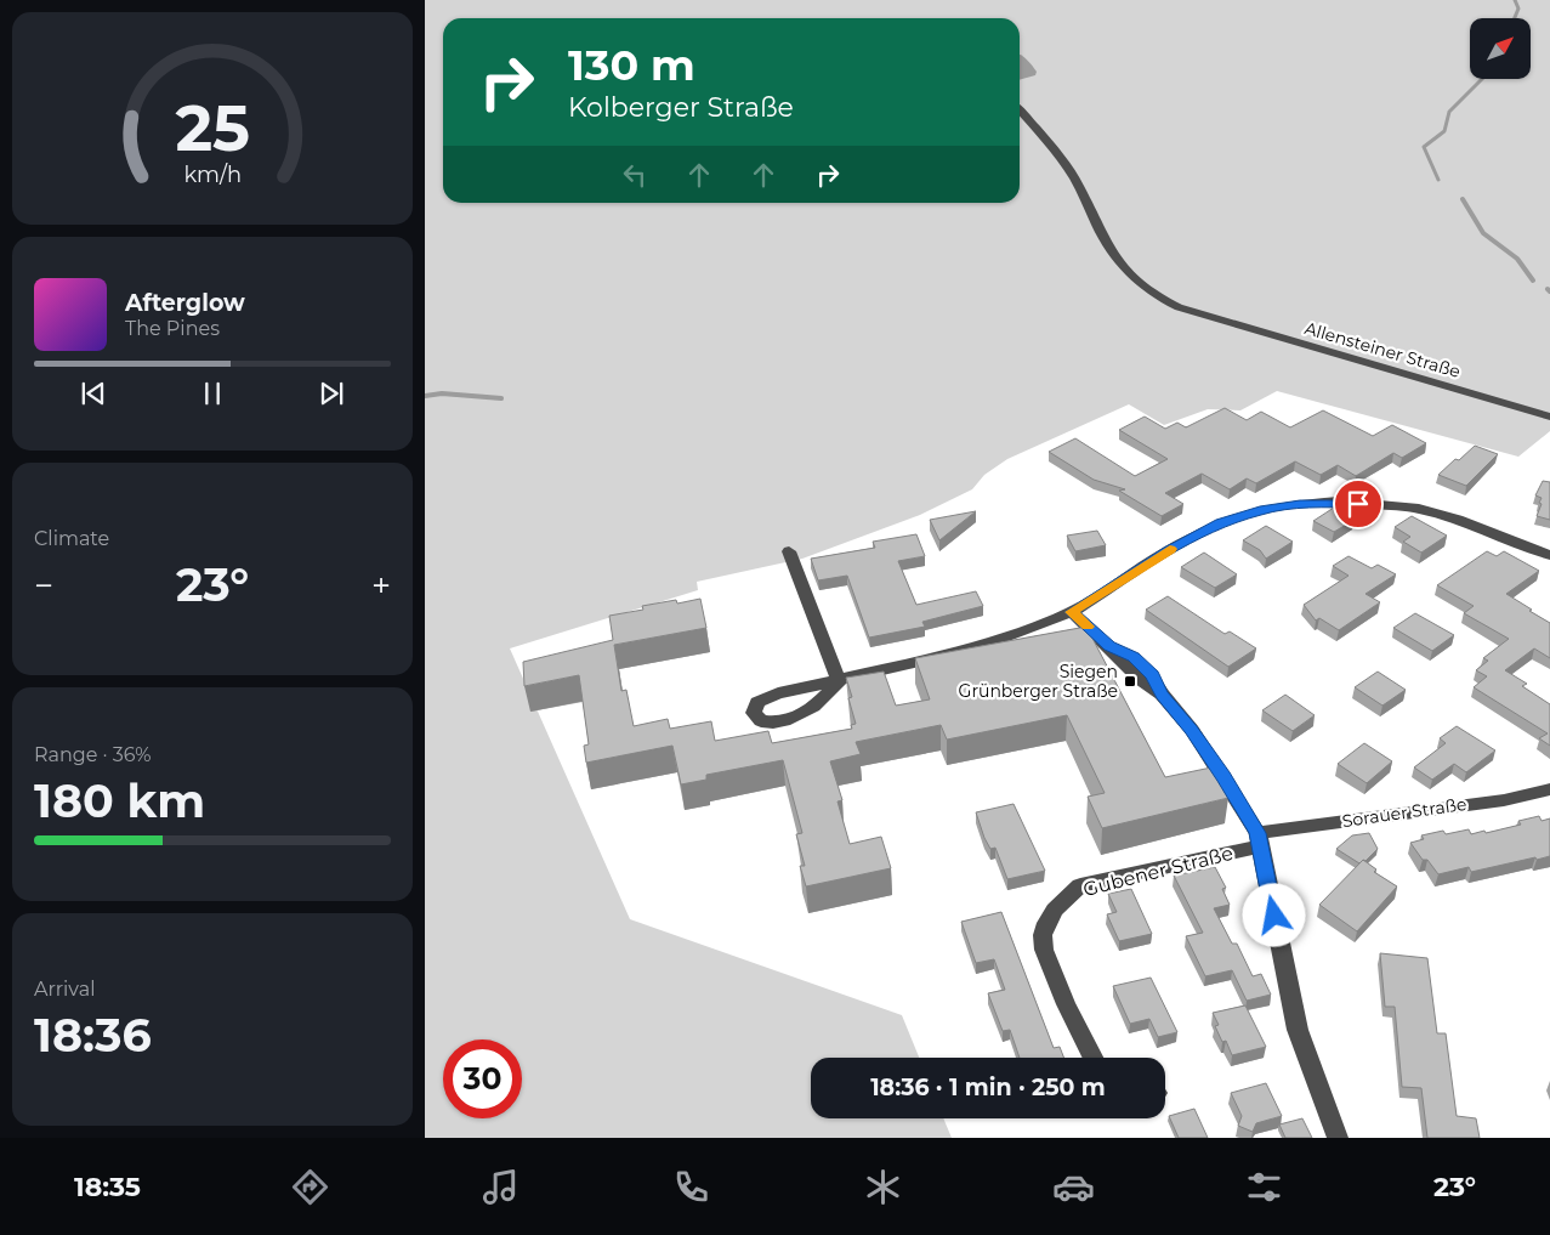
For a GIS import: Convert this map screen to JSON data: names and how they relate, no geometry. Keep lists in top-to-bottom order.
{
  "streets": {
    "street": ["Allensteiner Straße", "Sorauer Straße", "Gubener Straße"]
  },
  "crossings": [
    ["Sorauer Straße", "Gubener Straße"]
  ],
  "places": {
    "transit": ["Siegen Grünberger Straße"]
  },
  "north": "top right",
  "page": {
    "turn": ["130 m", "Kolberger Straße"],
    "song": ["Afterglow", "The Pines"],
    "tile": [
      "Climate",
      ["Range · 36%", "180 km"],
      ["Arrival", "18:36"]
    ],
    "heat": ["−", "23°", "+"],
    "limit": "30",
    "trip": "18:36 · 1 min · 250 m",
    "tabs": ["18:35", "23°"],
    "gauge": ["25", "km/h"]
  }
}
